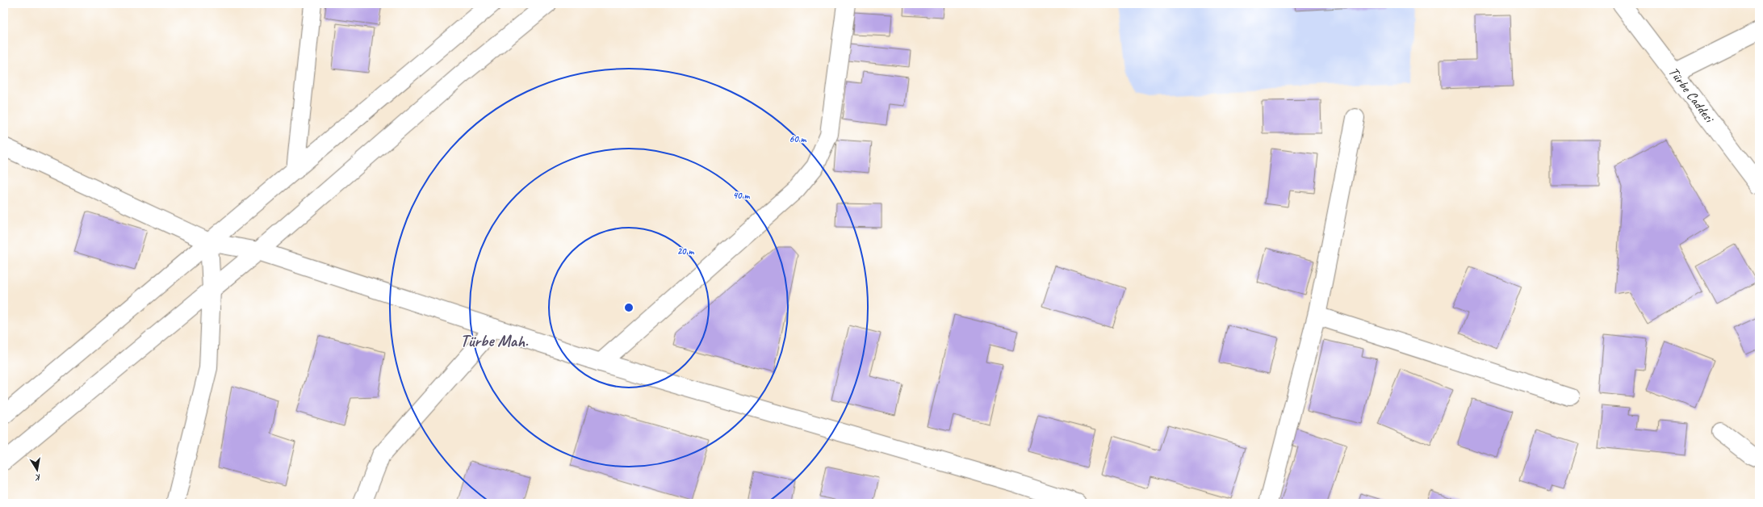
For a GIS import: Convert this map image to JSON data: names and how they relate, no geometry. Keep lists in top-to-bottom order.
{
  "streets": {
    "street": ["Türbe Caddesi"]
  },
  "districts": ["Türbe Mah."],
  "north": "bottom",
  "rings": ["60 m", "40 m", "20 m"]
}
